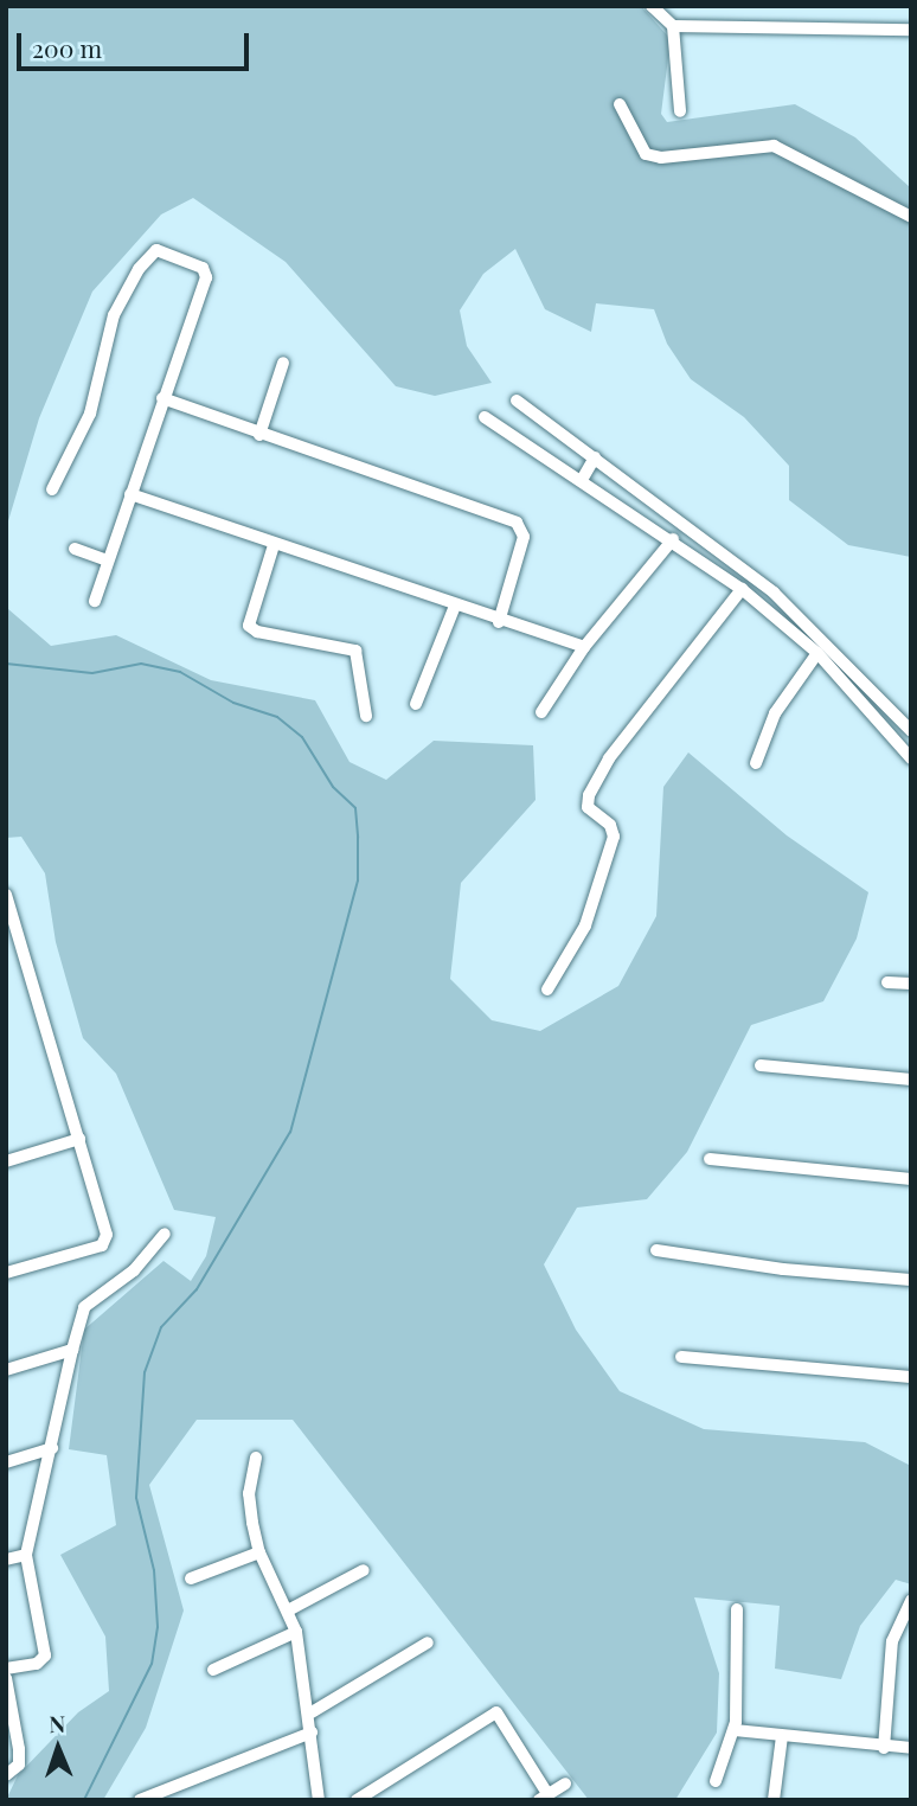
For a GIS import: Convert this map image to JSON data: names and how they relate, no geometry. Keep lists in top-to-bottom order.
{
  "scale_bar": "200 m",
  "north": "top"
}
